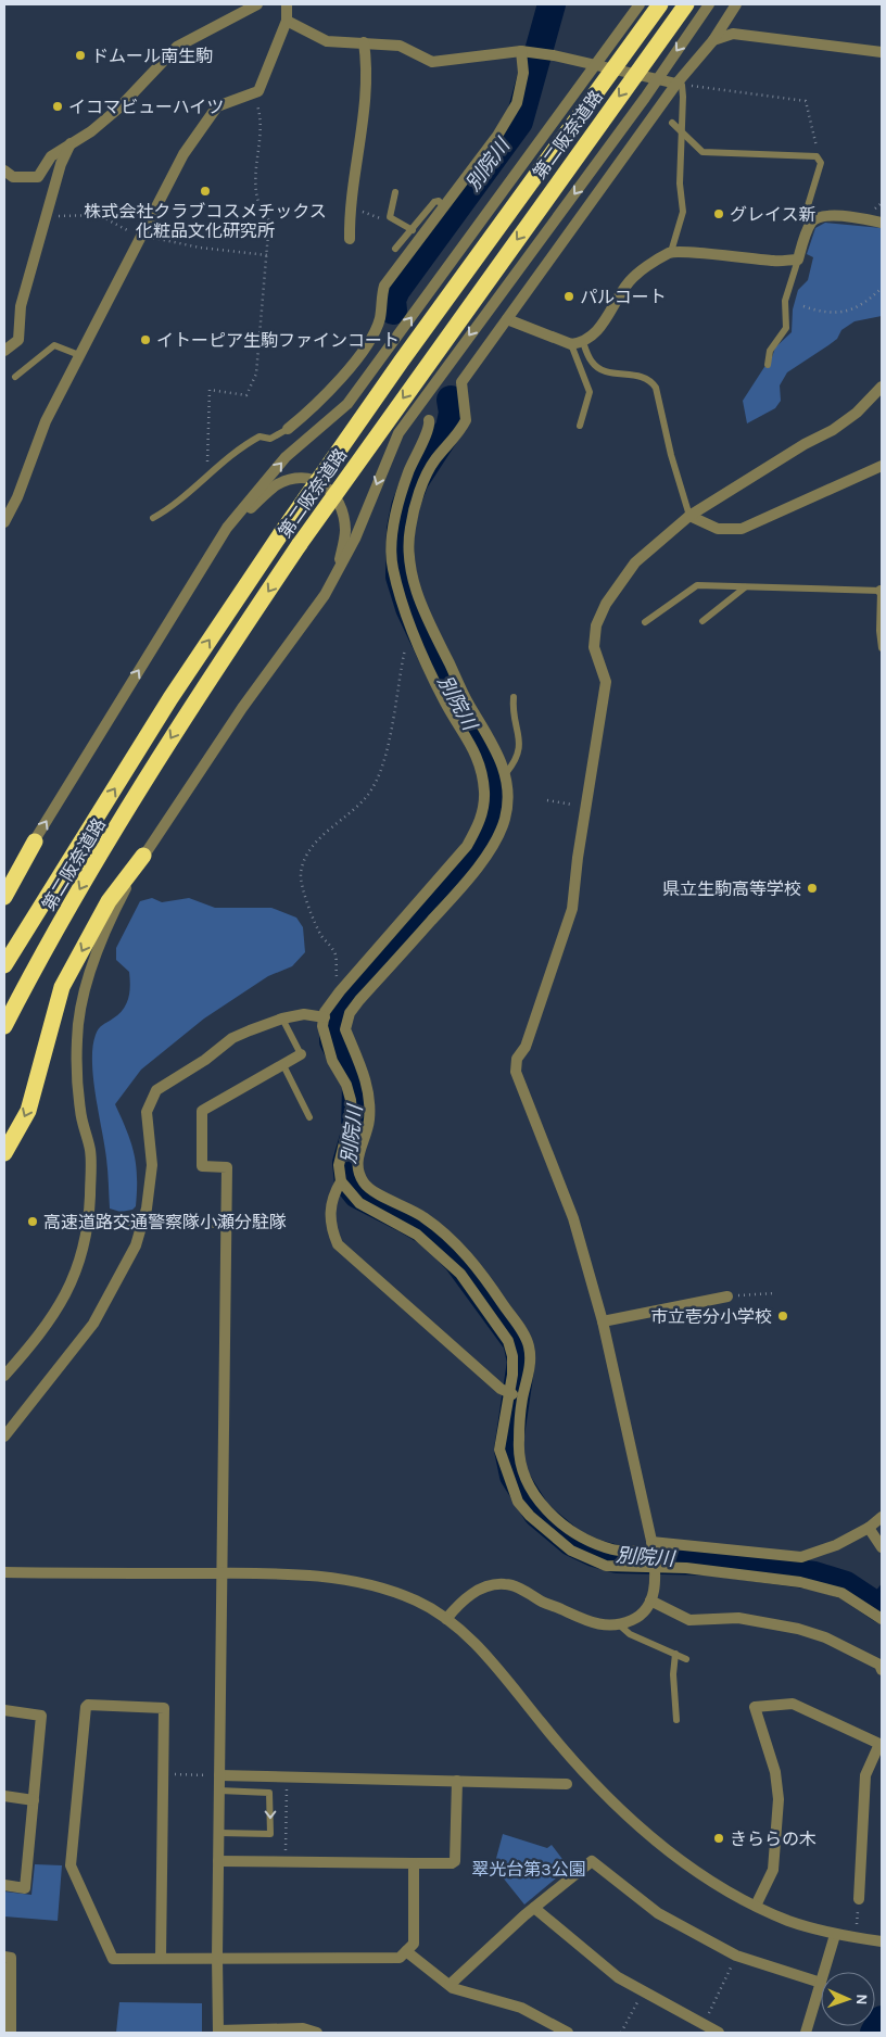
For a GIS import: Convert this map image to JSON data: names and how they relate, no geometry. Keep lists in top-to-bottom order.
{
  "streets": {
    "highway": ["第二阪奈道路"]
  },
  "water": ["別院川"],
  "parks": ["翠光台第3公園"],
  "places": [
    "ドムール南生駒",
    "イコマビューハイツ",
    "株式会社クラブコスメチックス 化粧品文化研究所",
    "グレイス新",
    "パルコート",
    "イトーピア生駒ファインコート",
    "県立生駒高等学校",
    "高速道路交通警察隊小瀬分駐隊",
    "市立壱分小学校",
    "きららの木"
  ],
  "north": "right"
}
